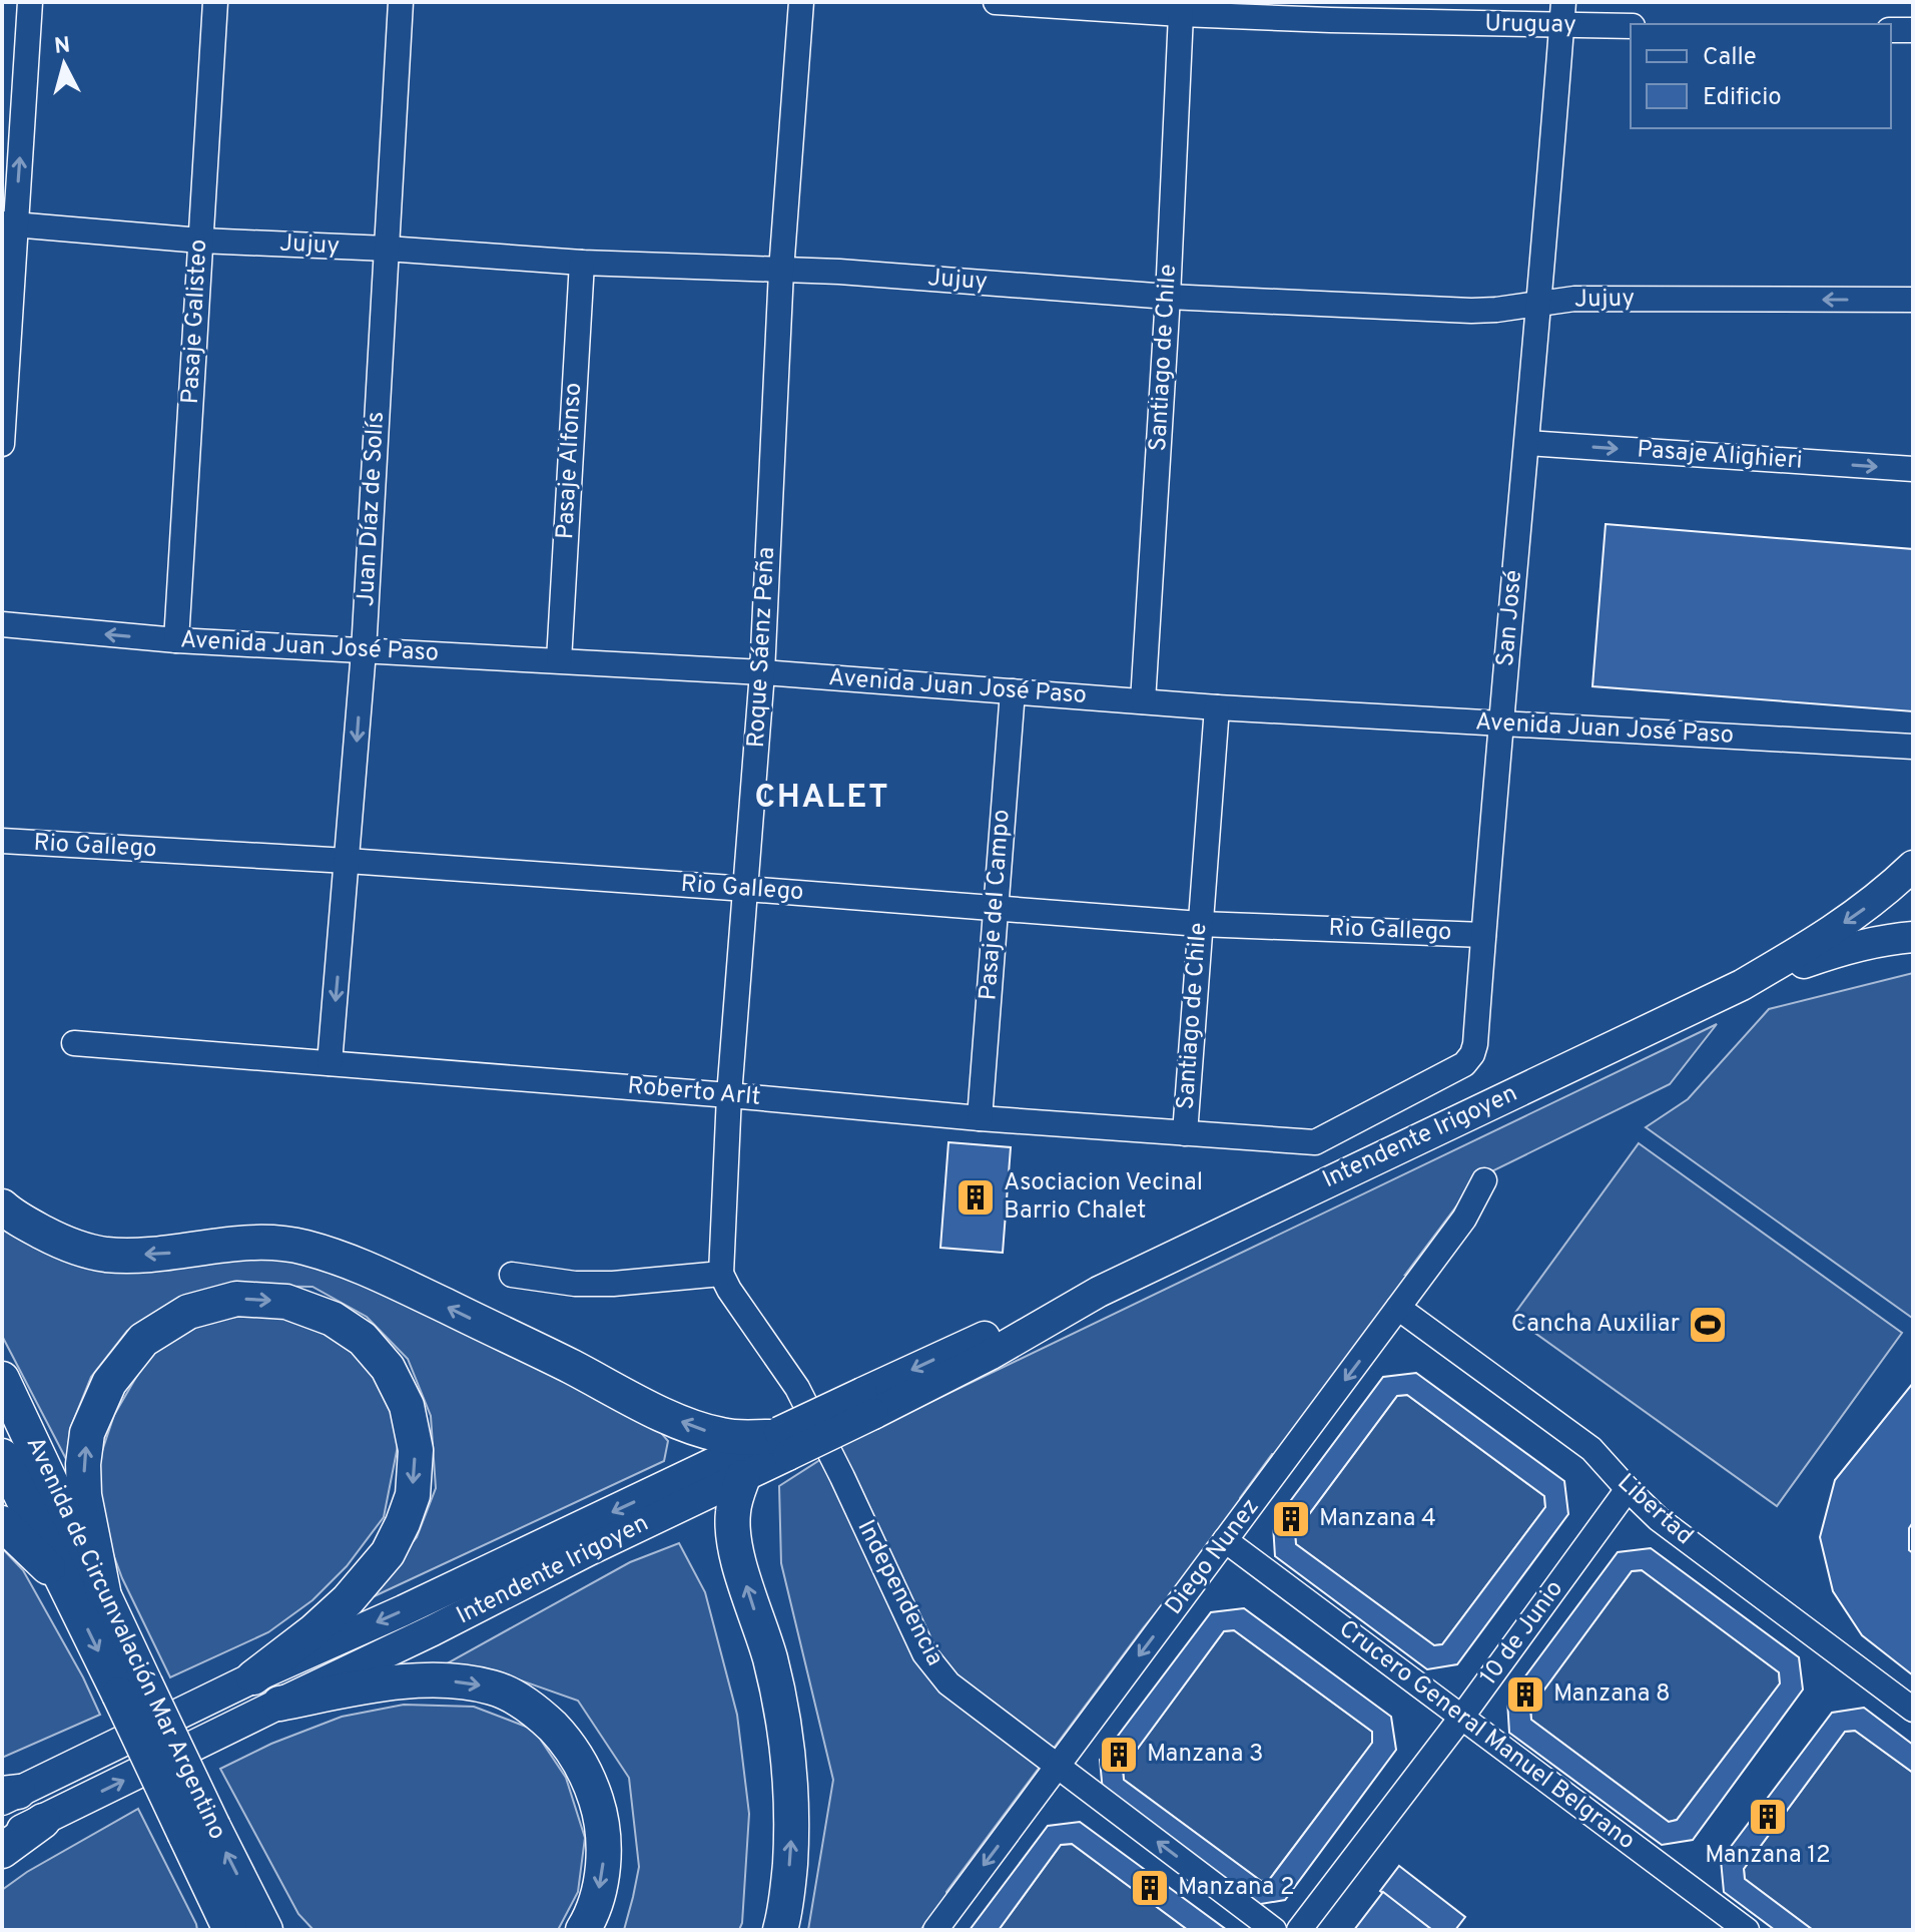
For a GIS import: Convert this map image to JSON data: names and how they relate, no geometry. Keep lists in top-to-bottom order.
{
  "streets": {
    "highway": ["Avenida de Circunvalación Mar Argentino"],
    "main road": ["Intendente Irigoyen"],
    "street": [
      "Uruguay",
      "Jujuy",
      "Pasaje Galisteo",
      "Santiago de Chile",
      "Pasaje Alighieri",
      "Pasaje Alfonso",
      "Juan Díaz de Solís",
      "San José",
      "Avenida Juan José Paso",
      "Roque Sáenz Peña",
      "Rio Gallego",
      "Pasaje del Campo",
      "Roberto Arlt",
      "Libertad",
      "Diego Nunez",
      "Independencia",
      "10 de Junio",
      "Crucero General Manuel Belgrano"
    ]
  },
  "crossings": [
    ["Uruguay", "Santiago de Chile"],
    ["Uruguay", "San José"],
    ["Jujuy", "Pasaje Galisteo"],
    ["Jujuy", "Santiago de Chile"],
    ["Jujuy", "Pasaje Alfonso"],
    ["Jujuy", "Juan Díaz de Solís"],
    ["Jujuy", "San José"],
    ["Jujuy", "Roque Sáenz Peña"],
    ["Pasaje Galisteo", "Avenida Juan José Paso"],
    ["Santiago de Chile", "Avenida Juan José Paso"],
    ["Santiago de Chile", "Rio Gallego"],
    ["Santiago de Chile", "Roberto Arlt"],
    ["Pasaje Alighieri", "San José"],
    ["Pasaje Alfonso", "Avenida Juan José Paso"],
    ["Juan Díaz de Solís", "Avenida Juan José Paso"],
    ["Juan Díaz de Solís", "Rio Gallego"],
    ["Juan Díaz de Solís", "Roberto Arlt"],
    ["San José", "Avenida Juan José Paso"],
    ["San José", "Rio Gallego"],
    ["San José", "Roberto Arlt"],
    ["Avenida Juan José Paso", "Roque Sáenz Peña"],
    ["Avenida Juan José Paso", "Pasaje del Campo"],
    ["Roque Sáenz Peña", "Rio Gallego"],
    ["Roque Sáenz Peña", "Roberto Arlt"],
    ["Roque Sáenz Peña", "Independencia"],
    ["Rio Gallego", "Pasaje del Campo"],
    ["Pasaje del Campo", "Roberto Arlt"],
    ["Libertad", "Diego Nunez"],
    ["Libertad", "10 de Junio"],
    ["Diego Nunez", "Independencia"],
    ["Diego Nunez", "Crucero General Manuel Belgrano"],
    ["10 de Junio", "Crucero General Manuel Belgrano"]
  ],
  "one_way": ["Pasaje Alighieri", "Juan Díaz de Solís", "Diego Nunez"],
  "districts": ["CHALET"],
  "places": {
    "building": [
      "Asociacion Vecinal Barrio Chalet",
      "Manzana 4",
      "Manzana 8",
      "Manzana 3",
      "Manzana 12",
      "Manzana 2"
    ],
    "sports": ["Cancha Auxiliar"]
  },
  "legend": ["Calle", "Edificio"],
  "north": "top"
}
